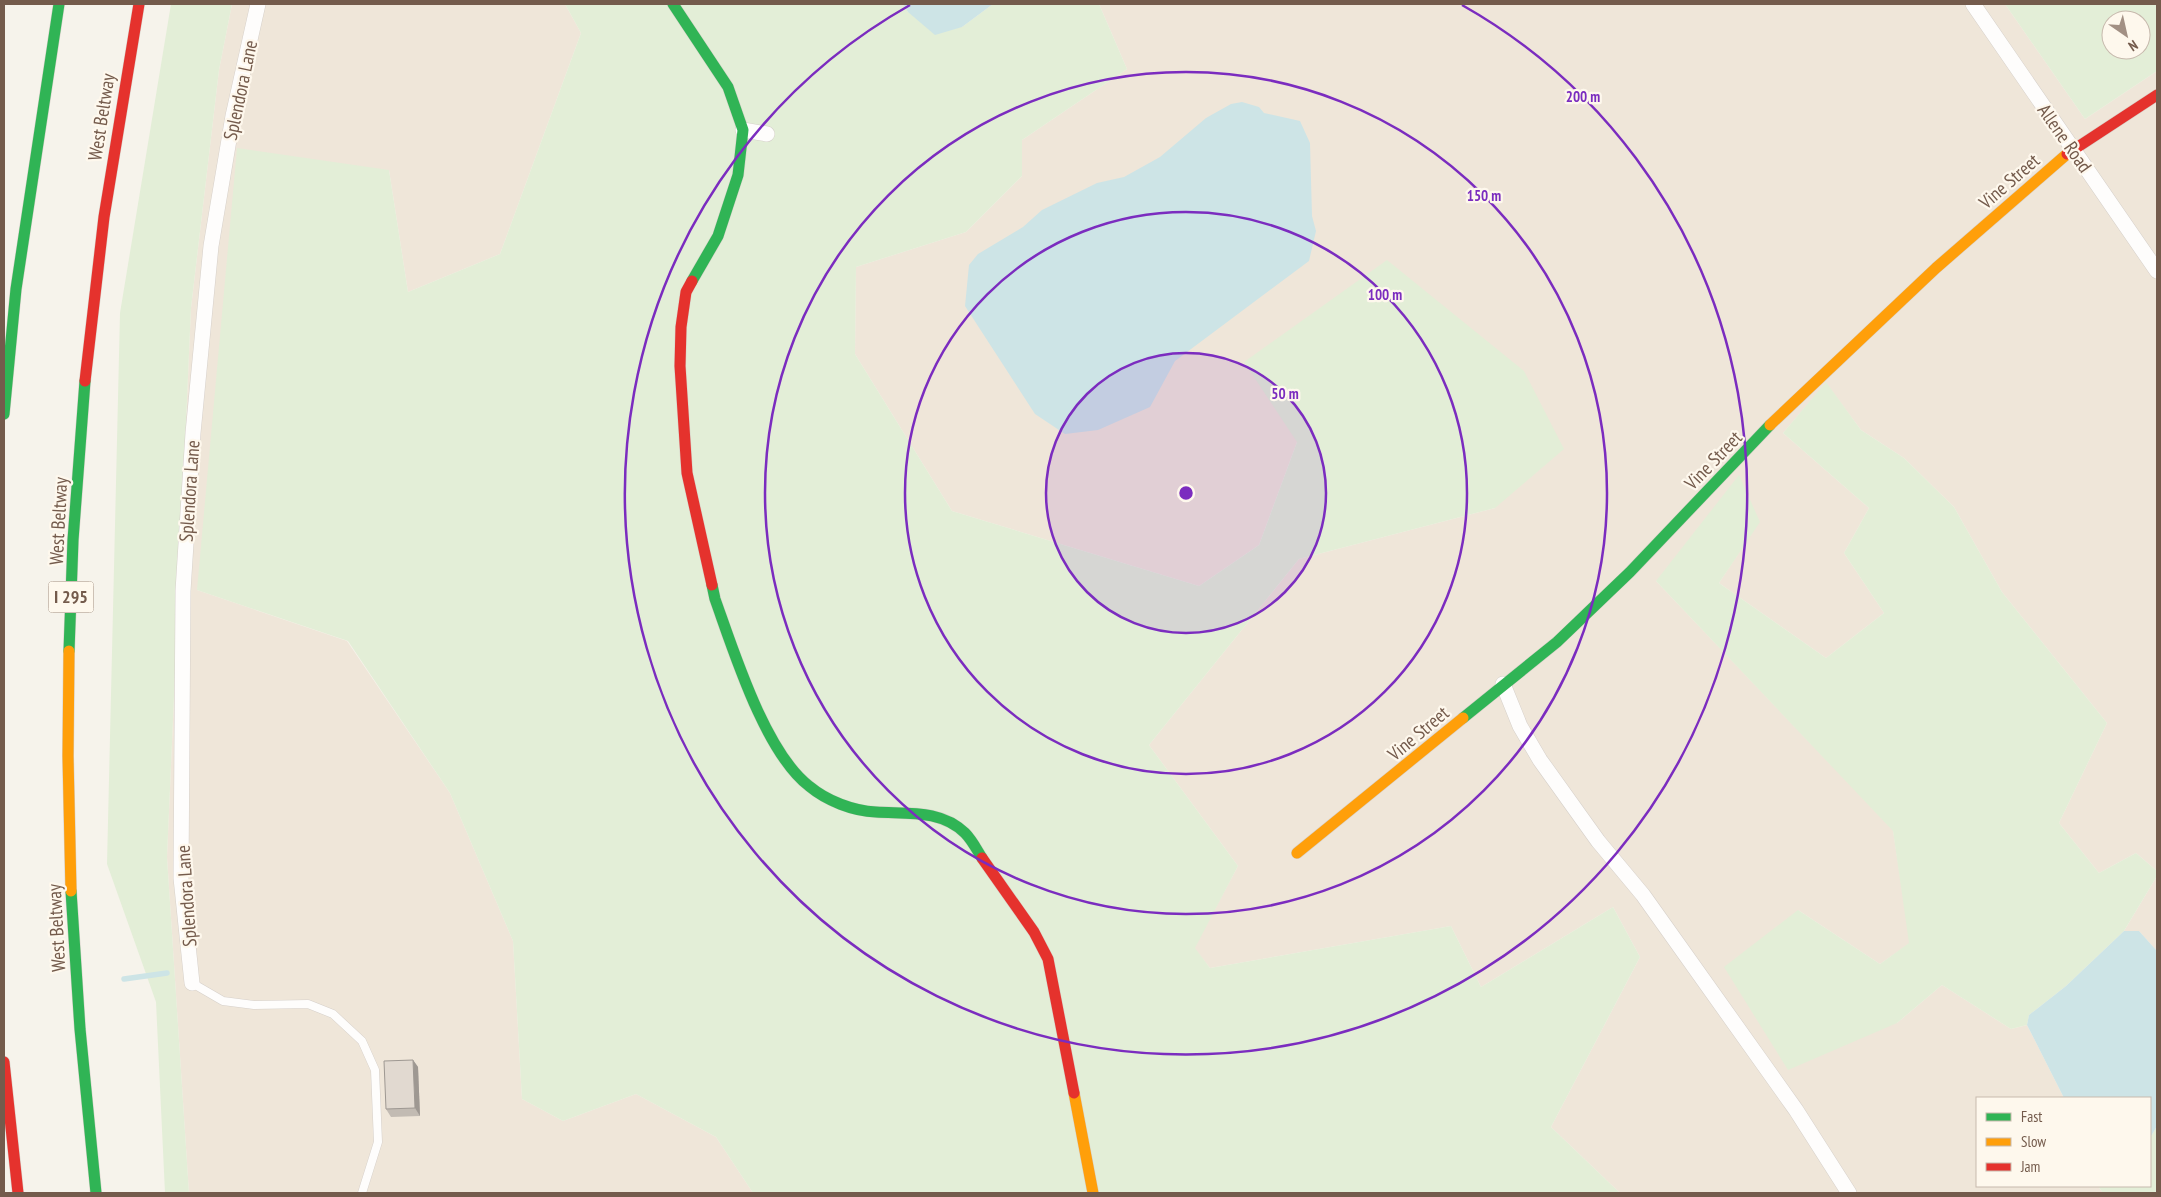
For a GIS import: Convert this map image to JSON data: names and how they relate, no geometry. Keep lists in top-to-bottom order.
{
  "streets": {
    "main road": ["West Beltway", "Vine Street", "I 295"],
    "street": ["Splendora Lane", "Allene Road"]
  },
  "crossings": [
    ["Allene Road", "Vine Street"]
  ],
  "legend": ["Fast", "Slow", "Jam"],
  "north": "bottom right",
  "rings": [
    "200 m",
    "150 m",
    "100 m",
    "50 m"
  ]
}
